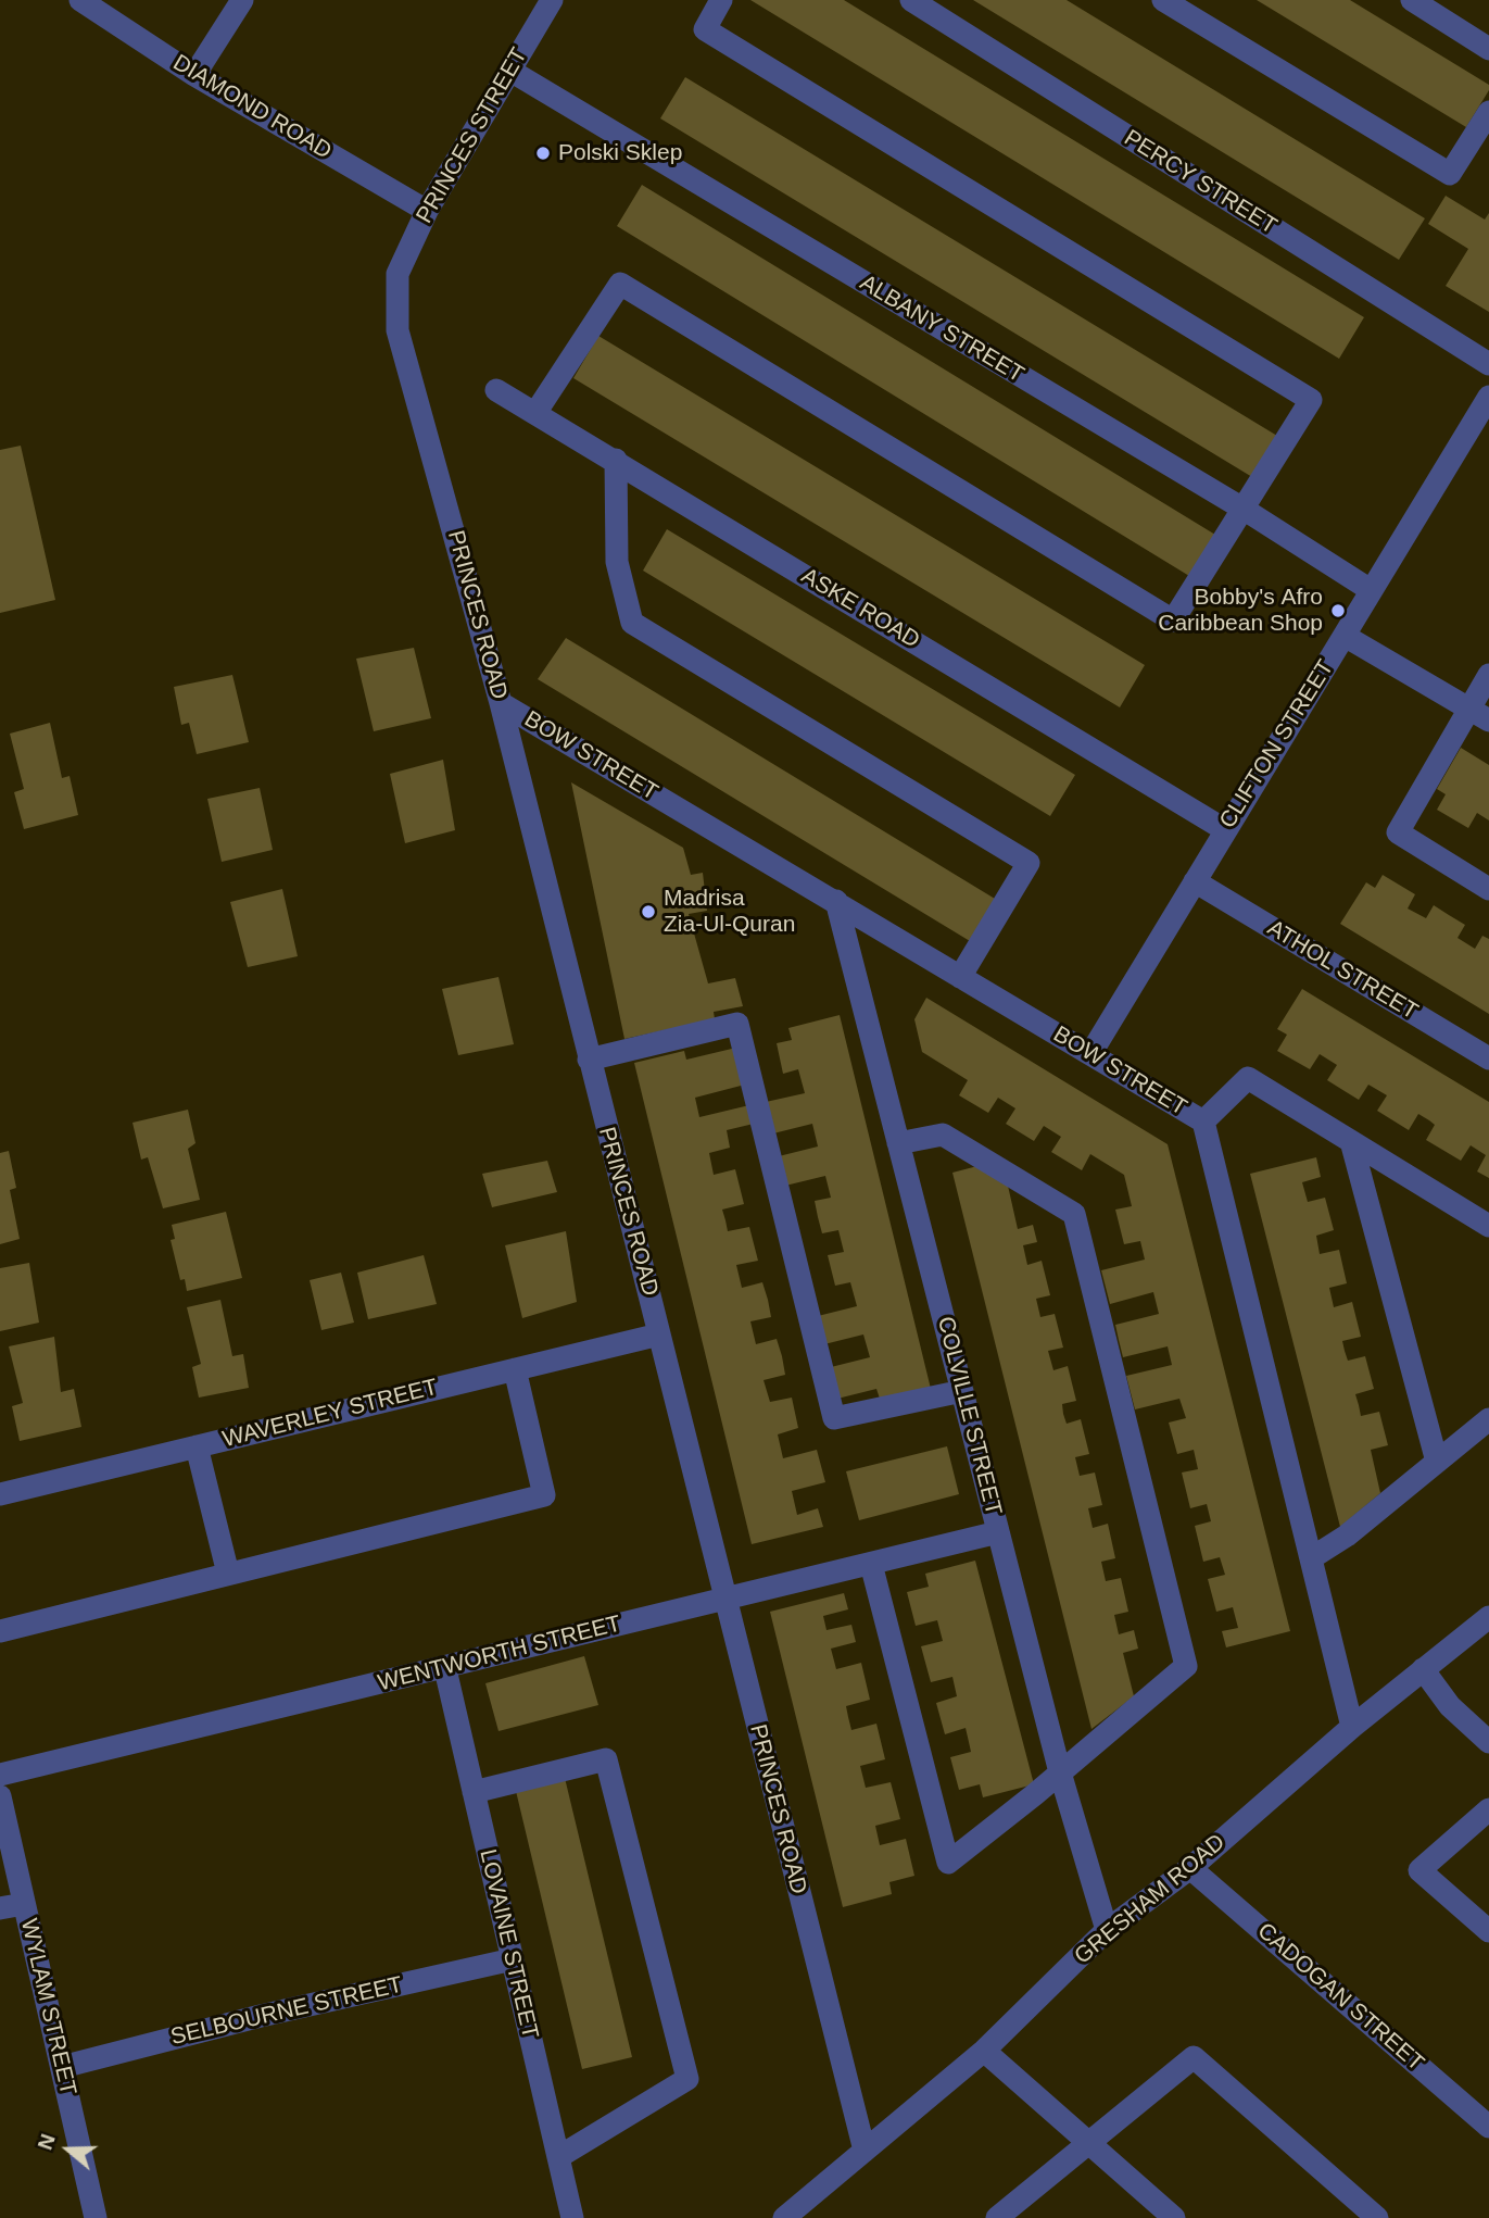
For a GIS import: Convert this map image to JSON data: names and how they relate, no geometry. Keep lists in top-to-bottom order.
{
  "streets": {
    "street": [
      "DIAMOND ROAD",
      "PRINCES STREET",
      "PERCY STREET",
      "ALBANY STREET",
      "ASKE ROAD",
      "PRINCES ROAD",
      "CLIFTON STREET",
      "BOW STREET",
      "ATHOL STREET",
      "WAVERLEY STREET",
      "COLVILLE STREET",
      "WENTWORTH STREET",
      "GRESHAM ROAD",
      "LOVAINE STREET",
      "CADOGAN STREET",
      "WYLAM STREET",
      "SELBOURNE STREET"
    ]
  },
  "crossings": [
    ["DIAMOND ROAD", "PRINCES STREET"],
    ["PRINCES STREET", "ALBANY STREET"],
    ["PRINCES STREET", "PRINCES ROAD"],
    ["ALBANY STREET", "CLIFTON STREET"],
    ["ASKE ROAD", "CLIFTON STREET"],
    ["PRINCES ROAD", "BOW STREET"],
    ["PRINCES ROAD", "WAVERLEY STREET"],
    ["PRINCES ROAD", "WENTWORTH STREET"],
    ["PRINCES ROAD", "GRESHAM ROAD"],
    ["CLIFTON STREET", "BOW STREET"],
    ["CLIFTON STREET", "ATHOL STREET"],
    ["BOW STREET", "COLVILLE STREET"],
    ["BOW STREET", "GRESHAM ROAD"],
    ["COLVILLE STREET", "WENTWORTH STREET"],
    ["COLVILLE STREET", "GRESHAM ROAD"],
    ["WENTWORTH STREET", "LOVAINE STREET"],
    ["GRESHAM ROAD", "CADOGAN STREET"],
    ["LOVAINE STREET", "SELBOURNE STREET"],
    ["WYLAM STREET", "SELBOURNE STREET"]
  ],
  "places": ["Polski Sklep", "Bobby's Afro Caribbean Shop", "Madrisa Zia-Ul-Quran"],
  "north": "left"
}
